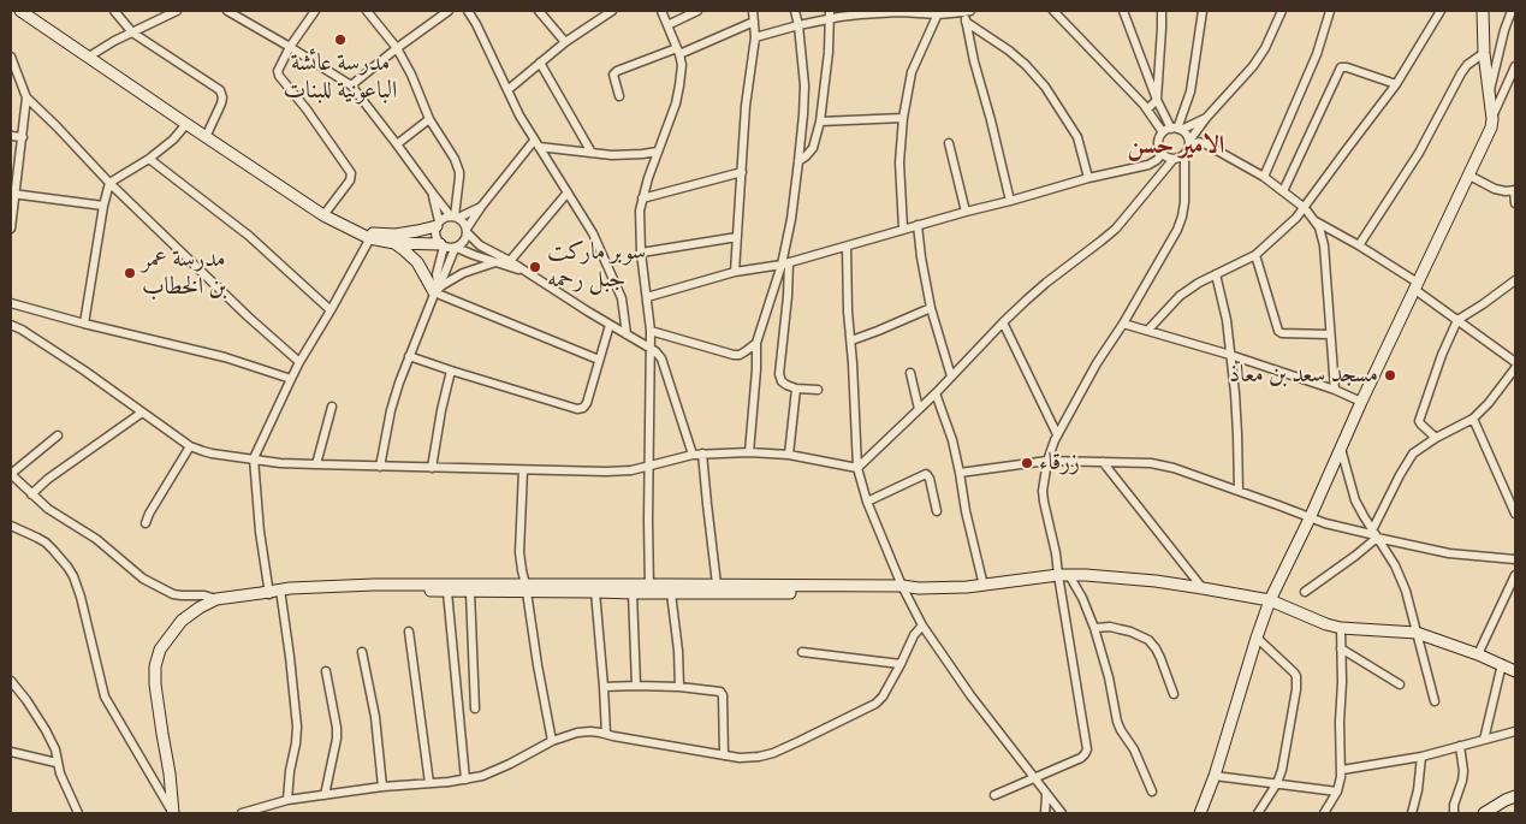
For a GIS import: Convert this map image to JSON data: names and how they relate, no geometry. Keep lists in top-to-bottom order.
{
  "districts": ["الامير حسن"],
  "places": [
    "مدرسة عائشة الباعونية للبنات",
    "سوبر ماركت جبل رحمه",
    "مدرسة عمر بن الخطاب",
    "مسجد سعد بن معاذ",
    "زرقاء"
  ]
}
